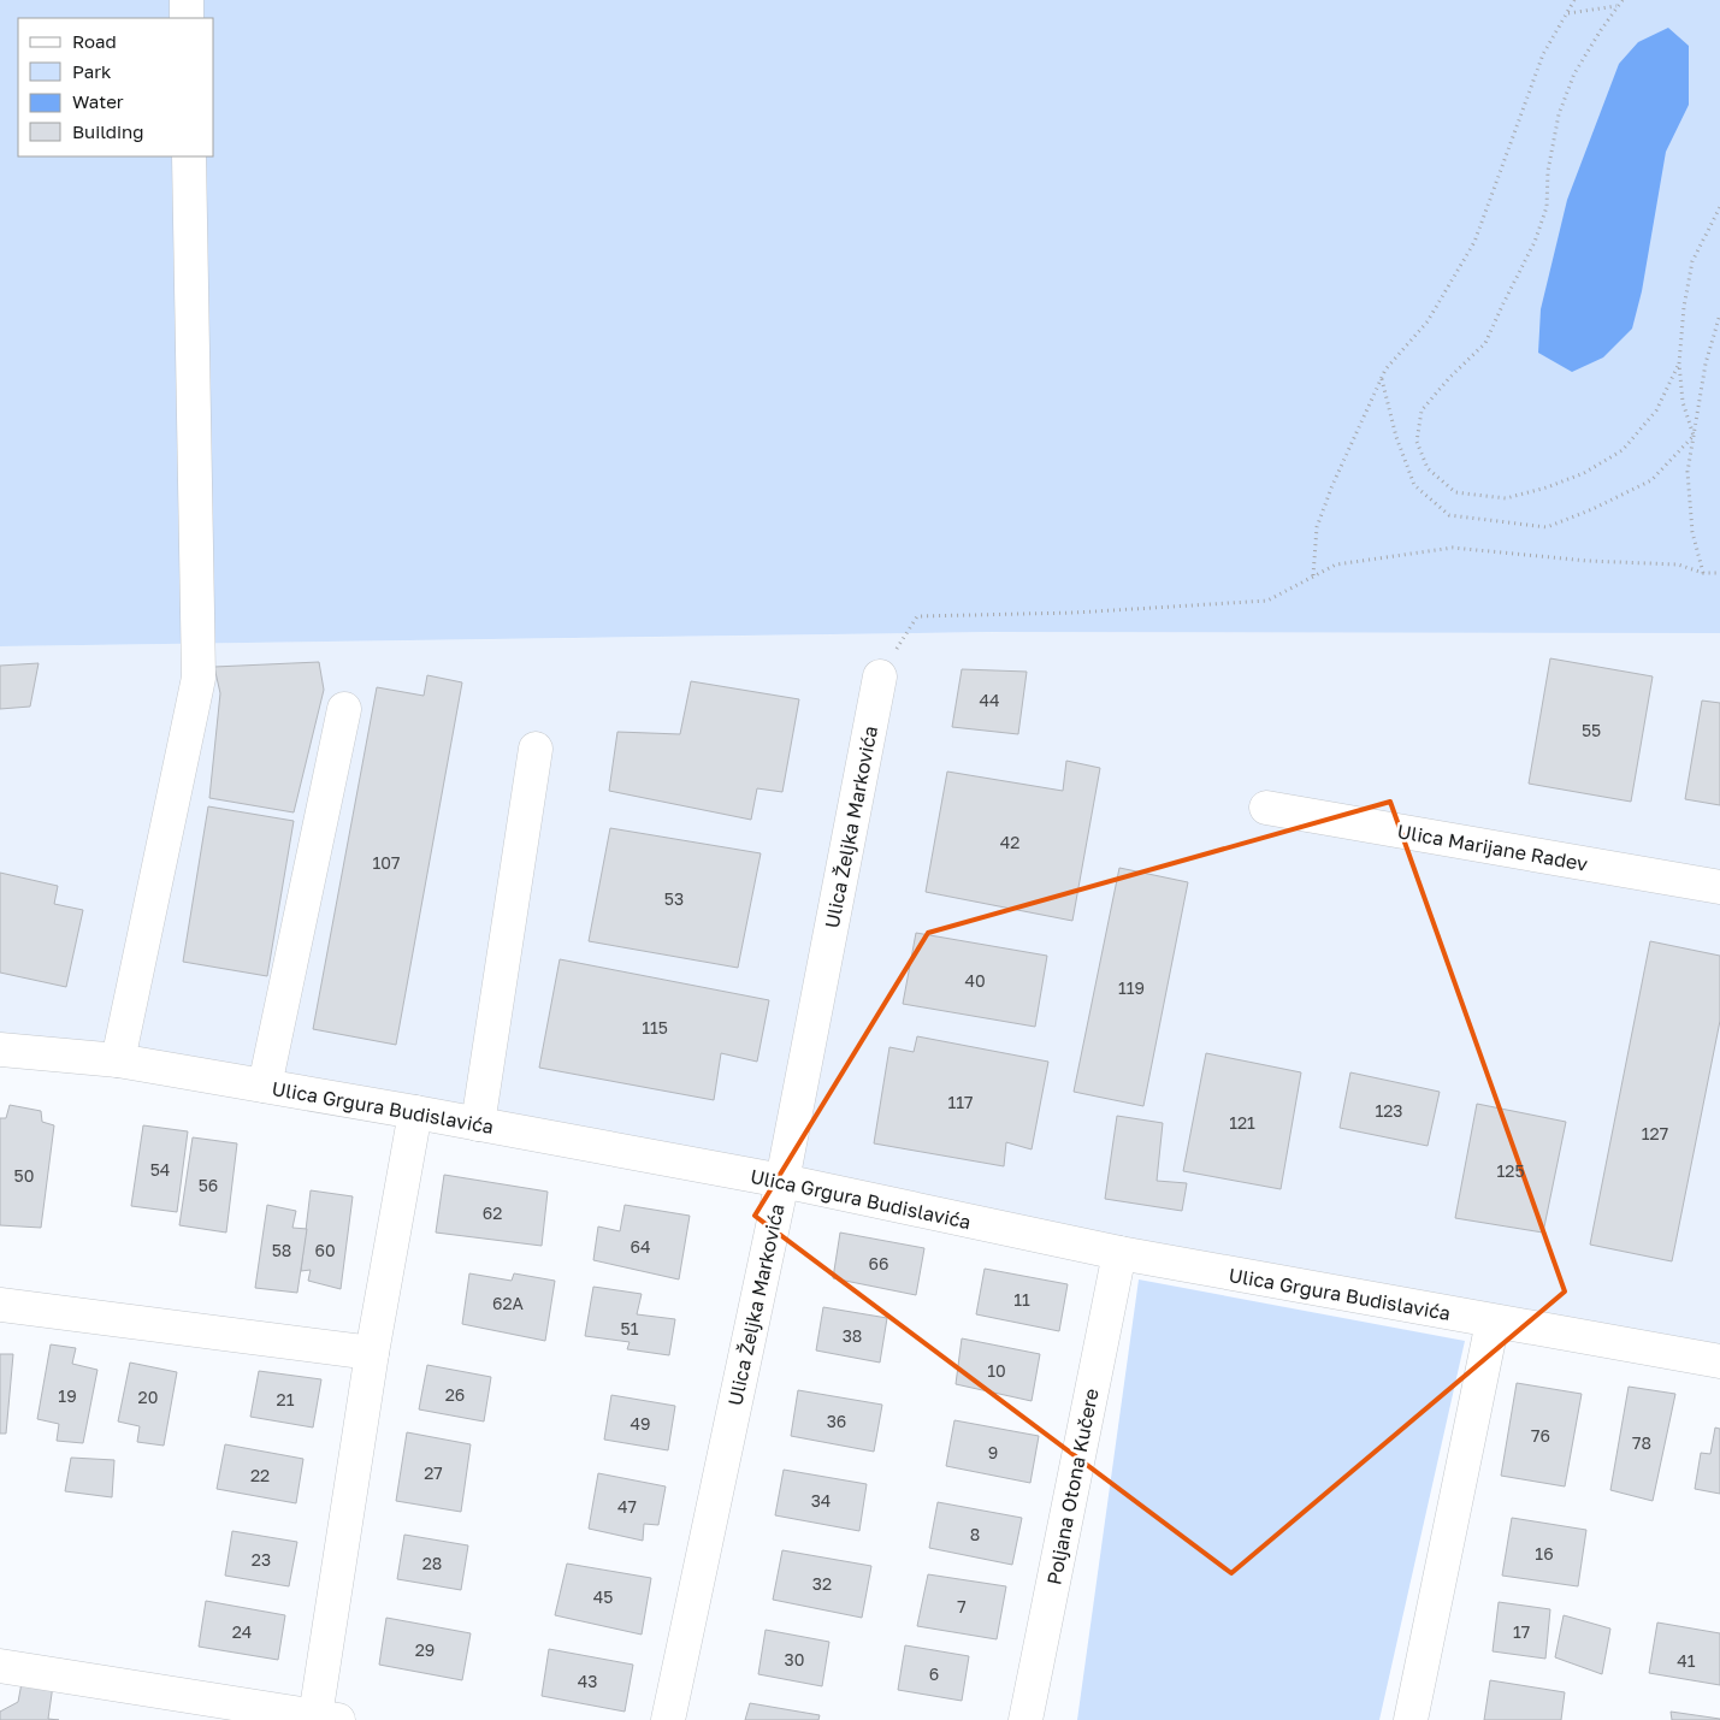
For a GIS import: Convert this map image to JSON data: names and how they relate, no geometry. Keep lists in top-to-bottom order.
{
  "streets": {
    "street": [
      "Ulica Željka Markovića",
      "Ulica Marijane Radev",
      "Ulica Grgura Budislavića",
      "Poljana Otona Kučere"
    ]
  },
  "crossings": [
    ["Ulica Željka Markovića", "Ulica Grgura Budislavića"],
    ["Ulica Grgura Budislavića", "Poljana Otona Kučere"]
  ],
  "house_numbers": [
    "44",
    "55",
    "42",
    "107",
    "53",
    "40",
    "119",
    "115",
    "117",
    "123",
    "121",
    "127",
    "54",
    "125",
    "50",
    "56",
    "62",
    "64",
    "58",
    "60",
    "66",
    "11",
    "62A",
    "51",
    "38",
    "10",
    "26",
    "19",
    "20",
    "21",
    "36",
    "49",
    "76",
    "78",
    "9",
    "27",
    "22",
    "34",
    "47",
    "8",
    "16",
    "23",
    "28",
    "32",
    "45",
    "7",
    "24",
    "17",
    "29",
    "30",
    "41",
    "6",
    "43"
  ],
  "legend": [
    "Road",
    "Park",
    "Water",
    "Building"
  ]
}
